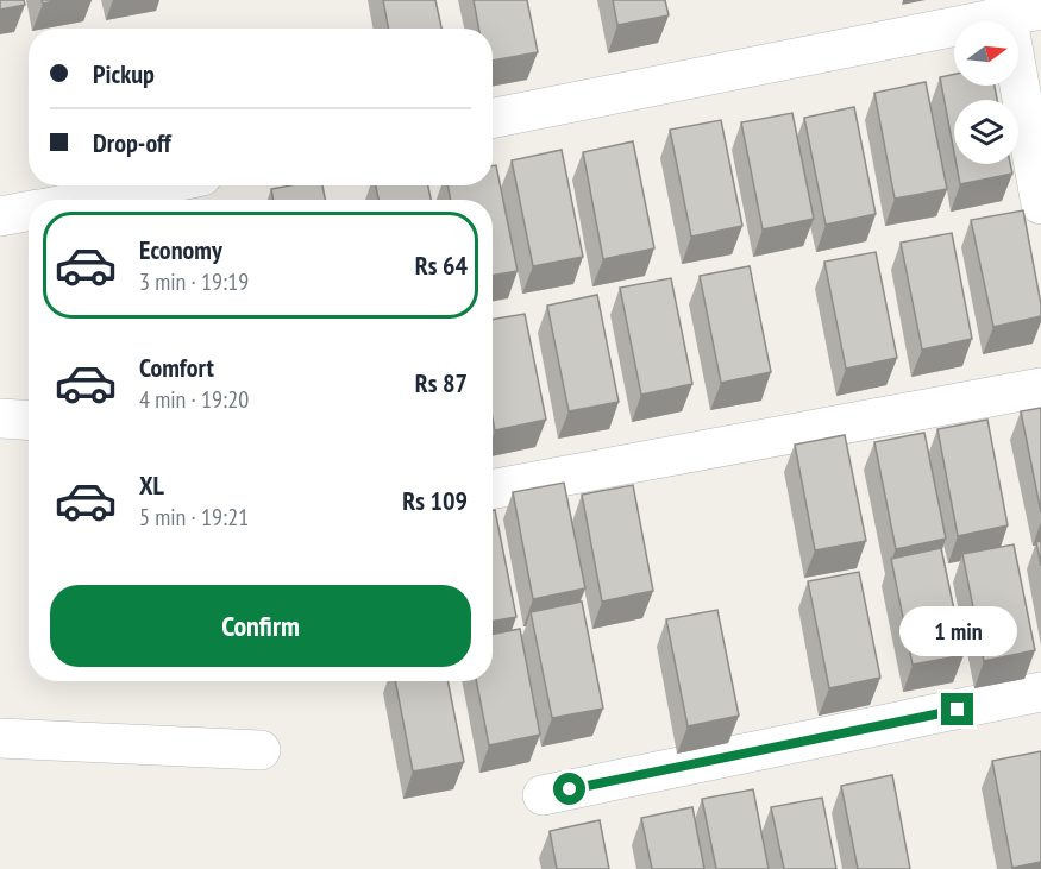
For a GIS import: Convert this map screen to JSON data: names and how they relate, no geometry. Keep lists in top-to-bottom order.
{
  "north": "right",
  "page": {
    "banner": ["Pickup", "Drop-off"],
    "list": [
      {
        "name": "Economy",
        "note": "3 min · 19:19",
        "value": "Rs 64"
      },
      {
        "name": "Comfort",
        "note": "4 min · 19:20",
        "value": "Rs 87"
      },
      {
        "name": "XL",
        "note": "5 min · 19:21",
        "value": "Rs 109"
      }
    ],
    "buttons": "Confirm",
    "bubble": "1 min"
  }
}
